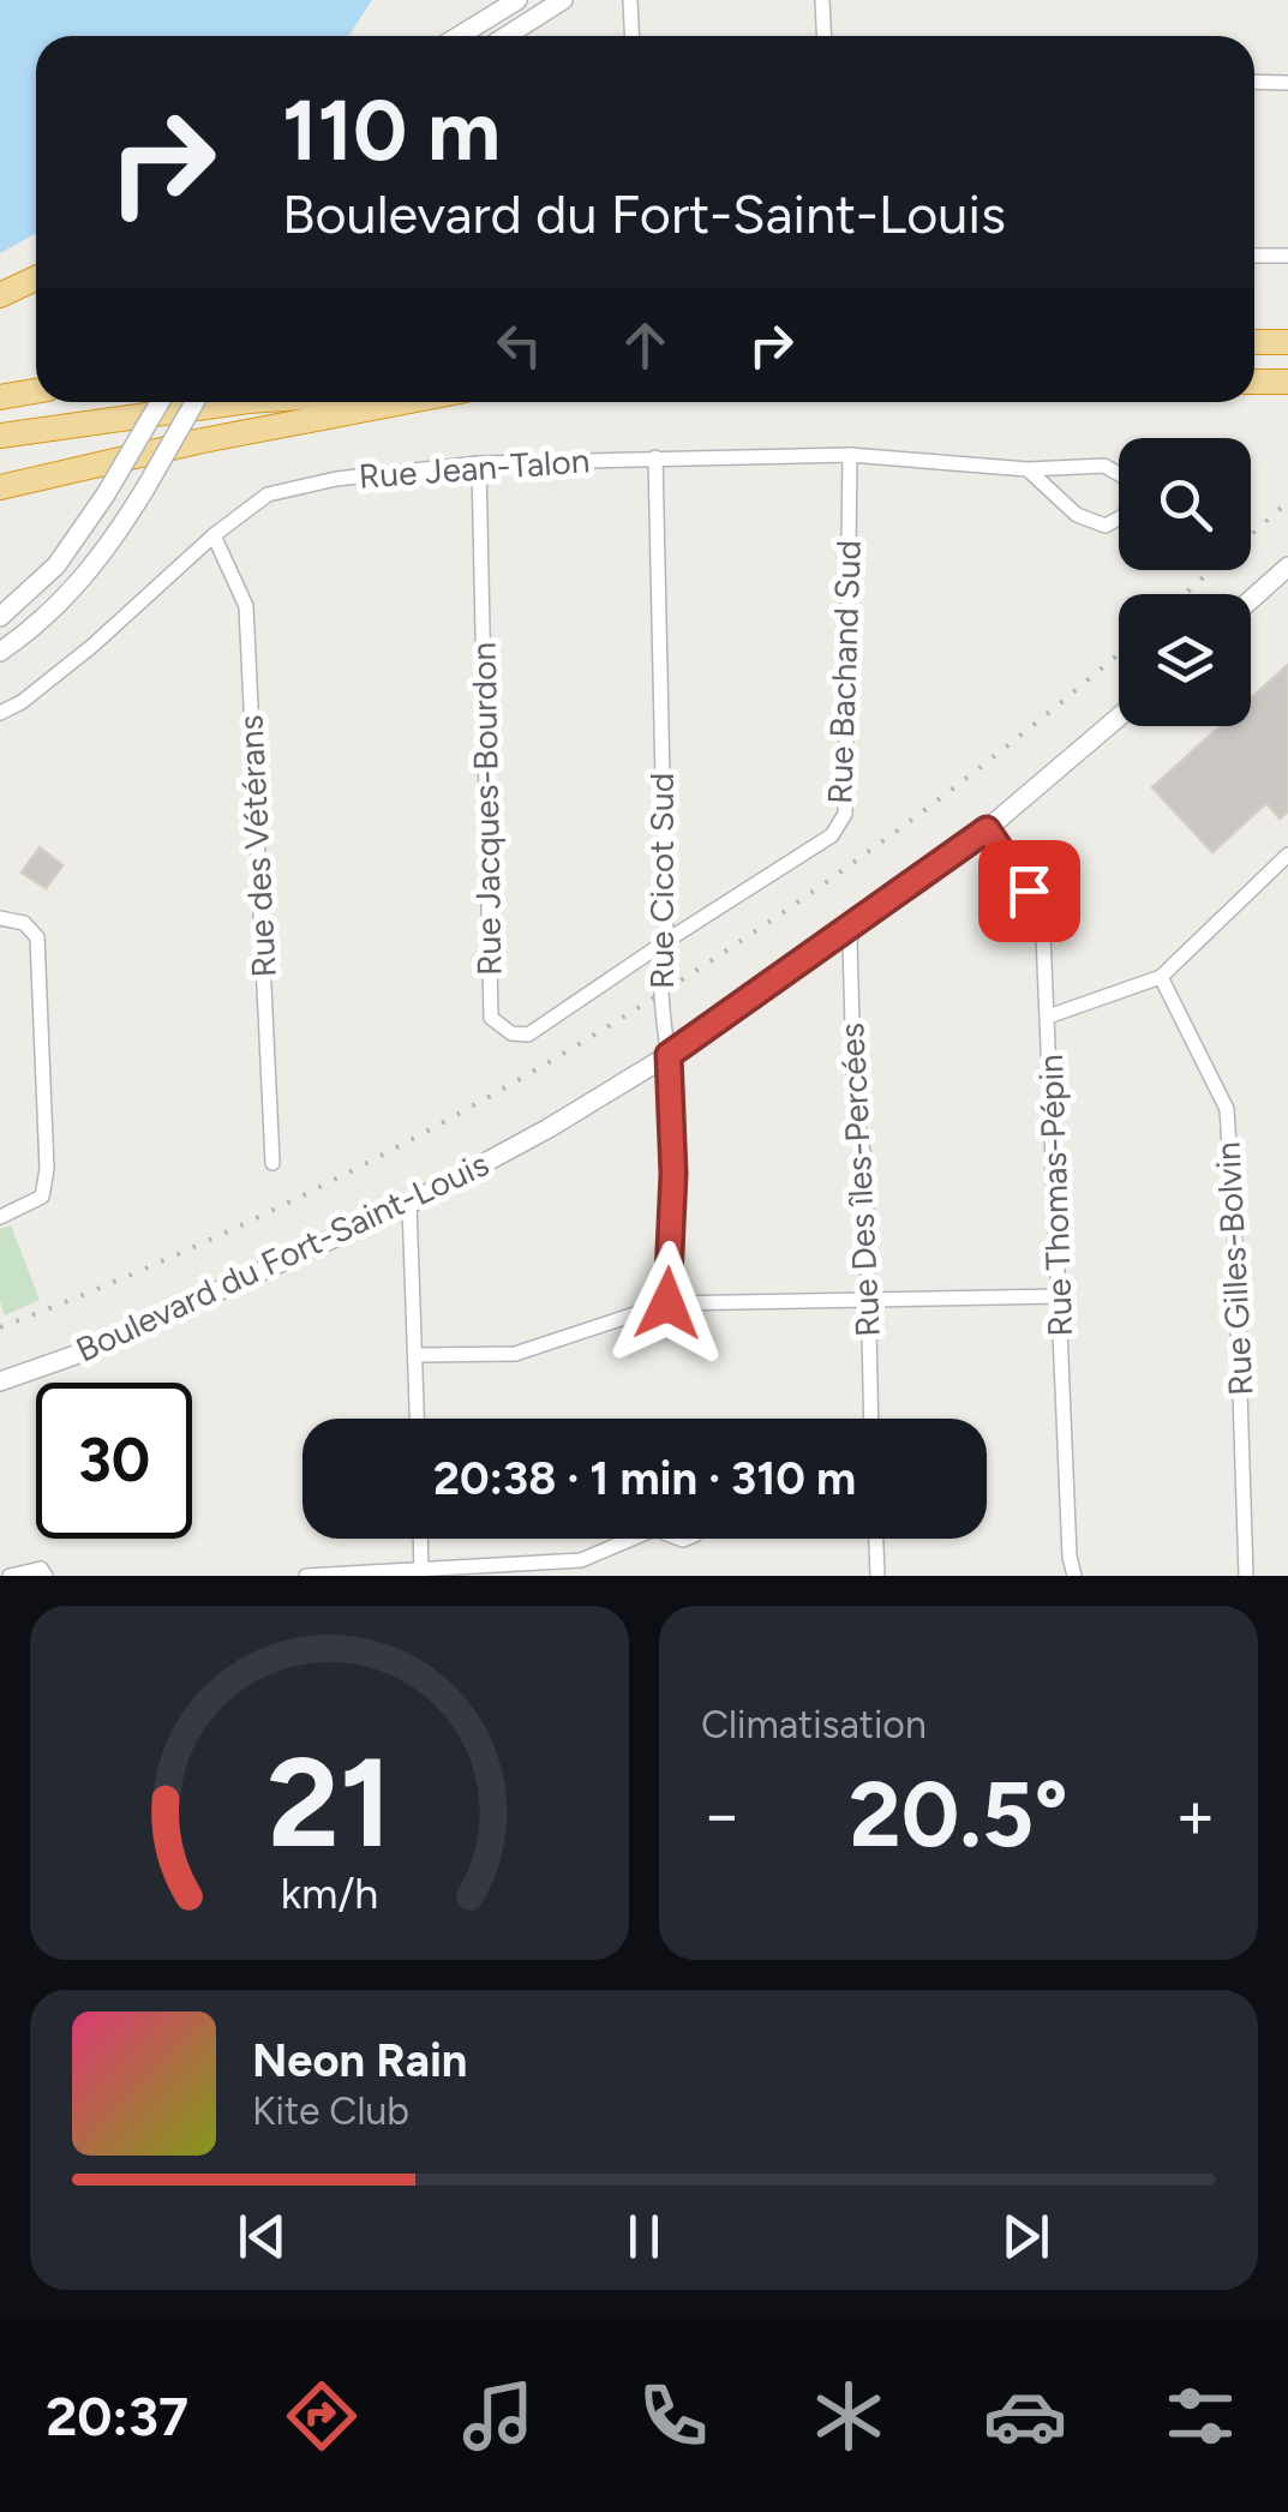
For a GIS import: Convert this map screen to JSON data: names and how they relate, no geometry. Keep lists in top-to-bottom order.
{
  "streets": {
    "street": [
      "Rue Jean-Talon",
      "Rue Bachand Sud",
      "Rue Jacques-Bourdon",
      "Rue des Vétérans",
      "Rue Cicot Sud",
      "Rue Des îles-Percées",
      "Rue Thomas-Pépin",
      "Boulevard du Fort-Saint-Louis",
      "Rue Gilles-Bolvin"
    ]
  },
  "crossings": [
    ["Rue Jean-Talon", "Rue Bachand Sud"],
    ["Rue Jean-Talon", "Rue Jacques-Bourdon"],
    ["Rue Jean-Talon", "Rue des Vétérans"],
    ["Rue Jean-Talon", "Rue Cicot Sud"],
    ["Rue Bachand Sud", "Rue Jacques-Bourdon"],
    ["Rue Bachand Sud", "Rue Cicot Sud"],
    ["Rue Jacques-Bourdon", "Rue Cicot Sud"],
    ["Rue Cicot Sud", "Boulevard du Fort-Saint-Louis"],
    ["Rue Des îles-Percées", "Boulevard du Fort-Saint-Louis"],
    ["Rue Thomas-Pépin", "Boulevard du Fort-Saint-Louis"]
  ],
  "page": {
    "turn": ["110 m", "Boulevard du Fort-Saint-Louis"],
    "limit": "30",
    "trip": "20:38 · 1 min · 310 m",
    "tile": "Climatisation",
    "heat": ["−", "20.5°", "+"],
    "song": ["Neon Rain", "Kite Club"],
    "tabs": "20:37",
    "gauge": ["21", "km/h"]
  }
}
